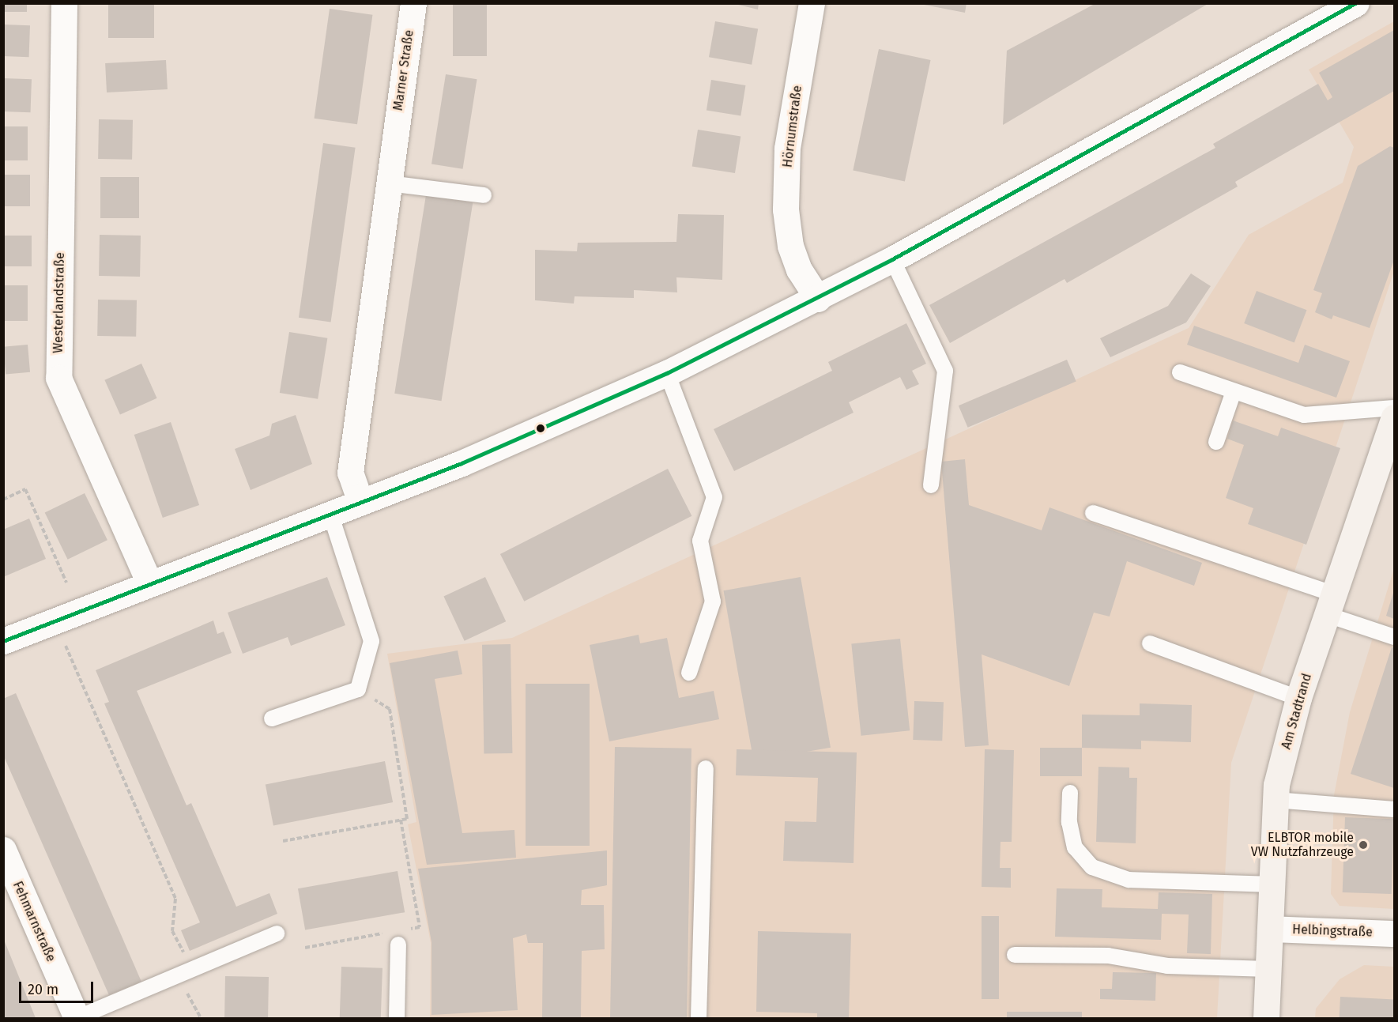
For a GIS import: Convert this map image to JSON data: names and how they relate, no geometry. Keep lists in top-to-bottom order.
{
  "streets": {
    "main road": ["Am Stadtrand"],
    "street": [
      "Marner Straße",
      "Hörnumstraße",
      "Westerlandstraße",
      "Fehmarnstraße",
      "Helbingstraße"
    ]
  },
  "crossings": [
    ["Am Stadtrand", "Helbingstraße"]
  ],
  "places": ["ELBTOR mobile VW Nutzfahrzeuge"],
  "scale_bar": "20 m"
}
